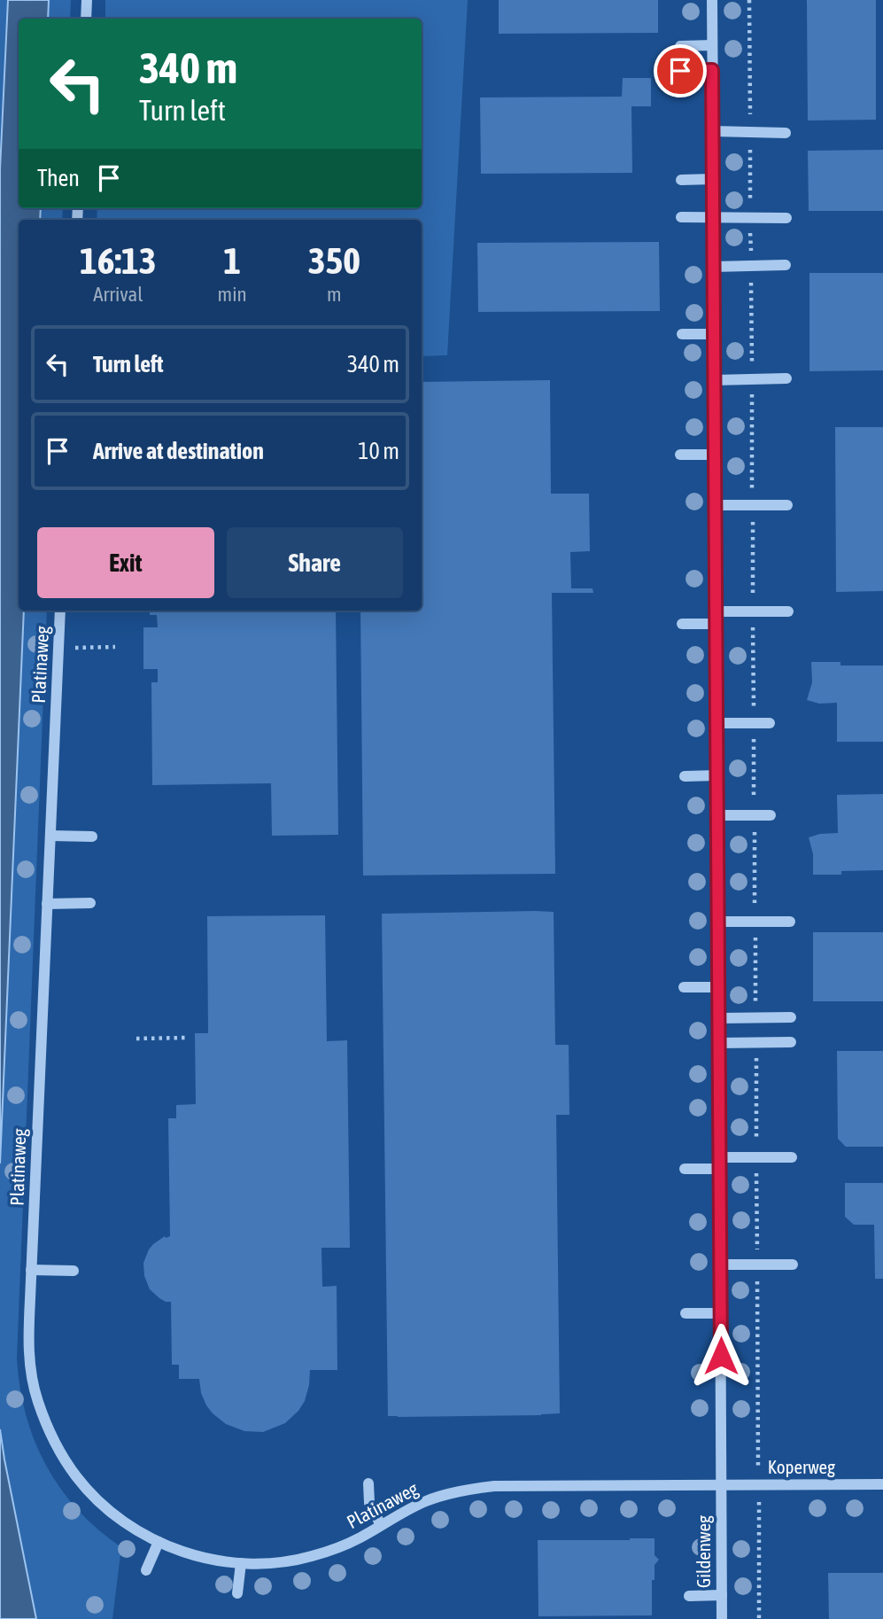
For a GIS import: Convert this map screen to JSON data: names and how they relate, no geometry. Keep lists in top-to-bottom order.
{
  "streets": {
    "street": ["Platinaweg", "Koperweg", "Gildenweg"]
  },
  "crossings": [
    ["Platinaweg", "Koperweg"],
    ["Platinaweg", "Gildenweg"],
    ["Koperweg", "Gildenweg"]
  ],
  "page": {
    "turn": ["340 m", "Turn left"],
    "then": "Then",
    "eta": [
      "16:13",
      "Arrival",
      "1",
      "min",
      "350",
      "m"
    ],
    "list": [
      {
        "name": "Turn left",
        "value": "340 m"
      },
      {
        "name": "Arrive at destination",
        "value": "10 m"
      }
    ],
    "buttons": ["Exit", "Share"]
  }
}
